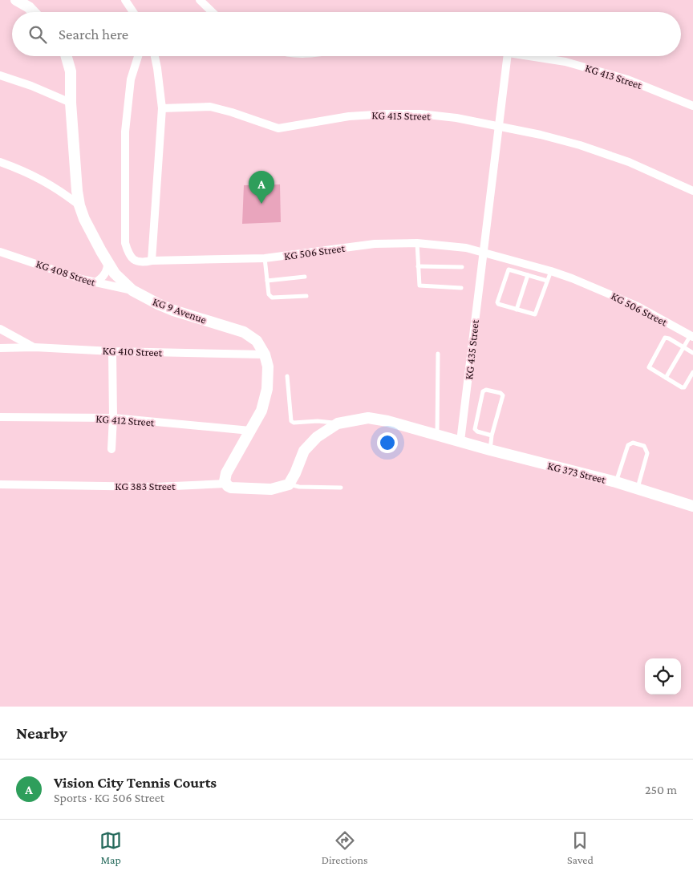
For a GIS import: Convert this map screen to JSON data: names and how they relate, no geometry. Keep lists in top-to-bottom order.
{
  "streets": {
    "main road": ["KG 9 Avenue", "KG 373 Street", "KG 383 Street"],
    "street": [
      "KG 413 Street",
      "KG 415 Street",
      "KG 506 Street",
      "KG 408 Street",
      "KG 435 Street",
      "KG 410 Street",
      "KG 412 Street"
    ]
  },
  "crossings": [
    ["KG 415 Street", "KG 435 Street"],
    ["KG 506 Street", "KG 435 Street"],
    ["KG 408 Street", "KG 9 Avenue"],
    ["KG 9 Avenue", "KG 410 Street"],
    ["KG 9 Avenue", "KG 412 Street"],
    ["KG 9 Avenue", "KG 383 Street"],
    ["KG 435 Street", "KG 373 Street"]
  ],
  "page": {
    "search": "Search here",
    "pins": "A",
    "heading": "Nearby",
    "list": [
      {
        "mark": "A",
        "name": "Vision City Tennis Courts",
        "note": "Sports · KG 506 Street",
        "value": "250 m"
      }
    ],
    "nav": ["Map", "Directions", "Saved"]
  }
}
